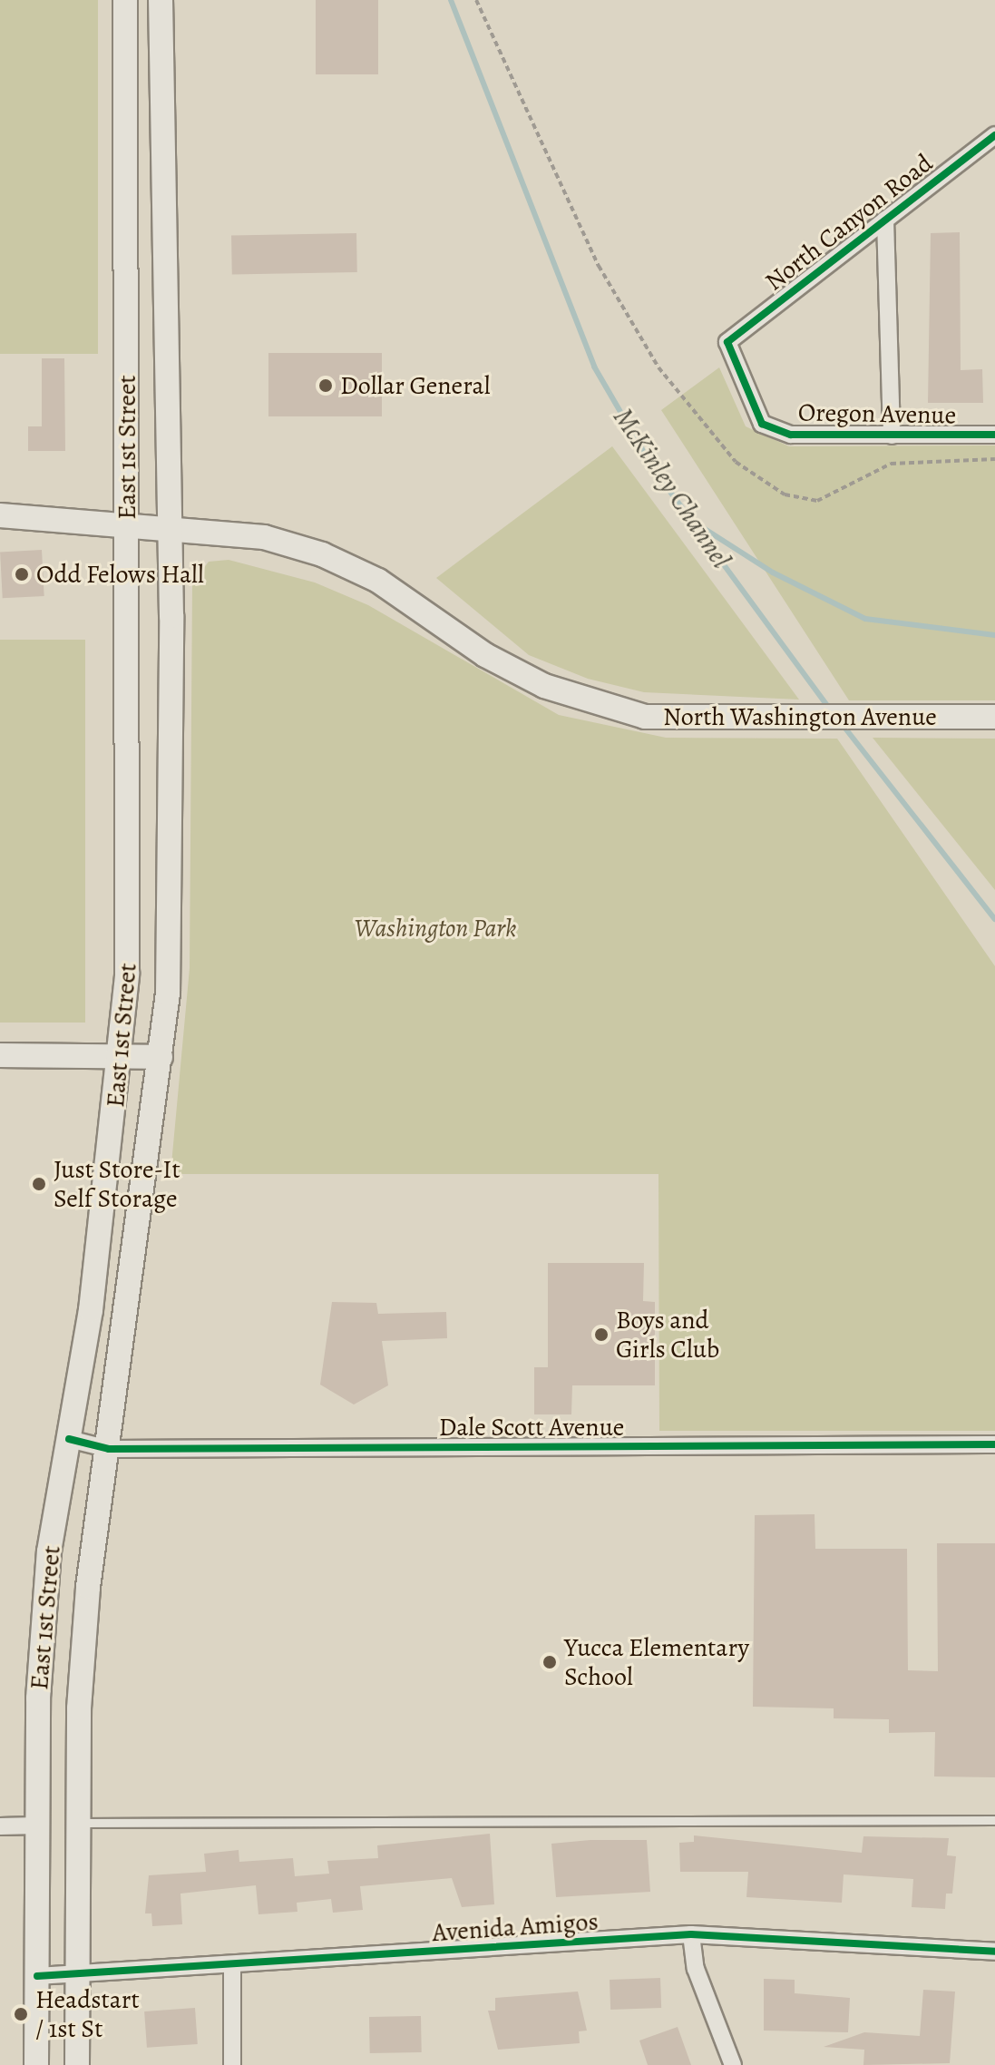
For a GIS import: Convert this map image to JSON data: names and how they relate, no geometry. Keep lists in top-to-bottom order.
{
  "streets": {
    "main road": ["East 1st Street", "North Washington Avenue"],
    "street": [
      "North Canyon Road",
      "Oregon Avenue",
      "Dale Scott Avenue",
      "Avenida Amigos"
    ]
  },
  "crossings": [
    ["North Canyon Road", "Oregon Avenue"],
    ["East 1st Street", "North Washington Avenue"],
    ["East 1st Street", "Dale Scott Avenue"],
    ["East 1st Street", "Avenida Amigos"]
  ],
  "water": ["McKinley Channel"],
  "parks": ["Washington Park"],
  "places": [
    "Dollar General",
    "Odd Felows Hall",
    "Just Store-It Self Storage",
    "Boys and Girls Club",
    "Yucca Elementary School",
    "Headstart / 1st St"
  ]
}
